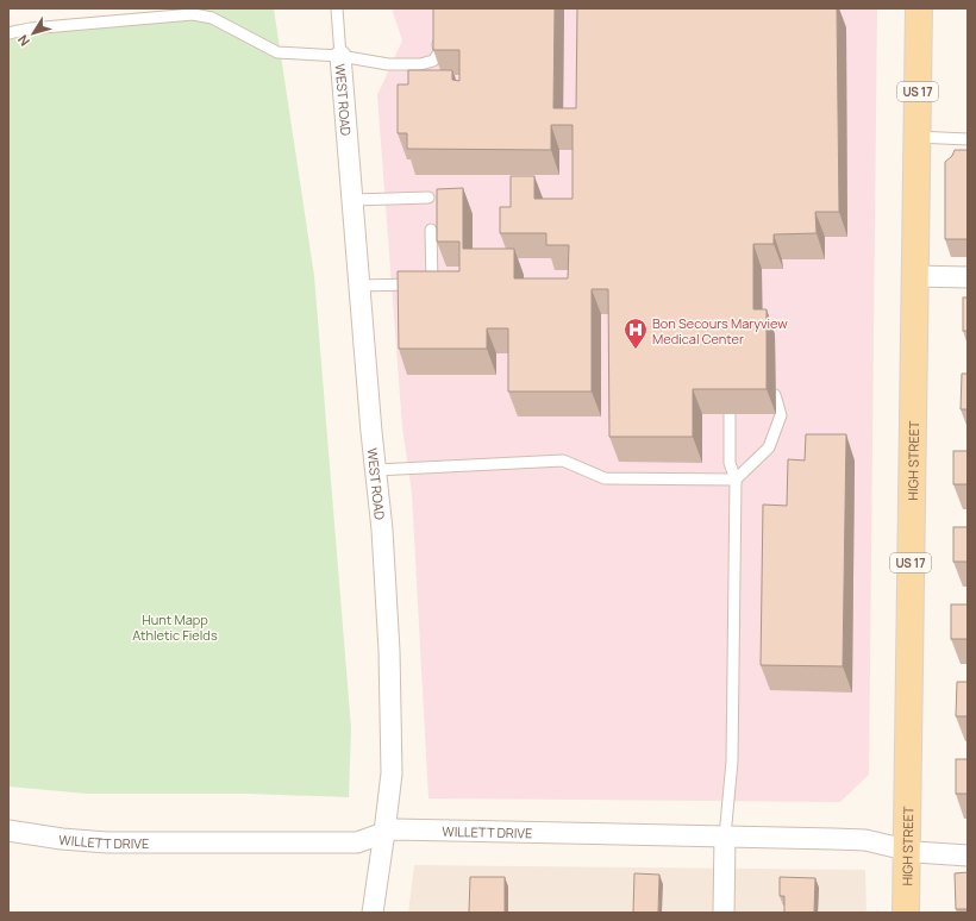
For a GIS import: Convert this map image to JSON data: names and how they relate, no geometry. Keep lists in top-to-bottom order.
{
  "streets": {
    "main road": ["US 17", "HIGH STREET"],
    "street": ["WEST ROAD", "WILLETT DRIVE"]
  },
  "crossings": [
    ["WEST ROAD", "WILLETT DRIVE"],
    ["HIGH STREET", "WILLETT DRIVE"]
  ],
  "parks": ["Hunt Mapp Athletic Fields"],
  "places": {
    "hospital": ["Bon Secours Maryview Medical Center"]
  },
  "north": "bottom left"
}
